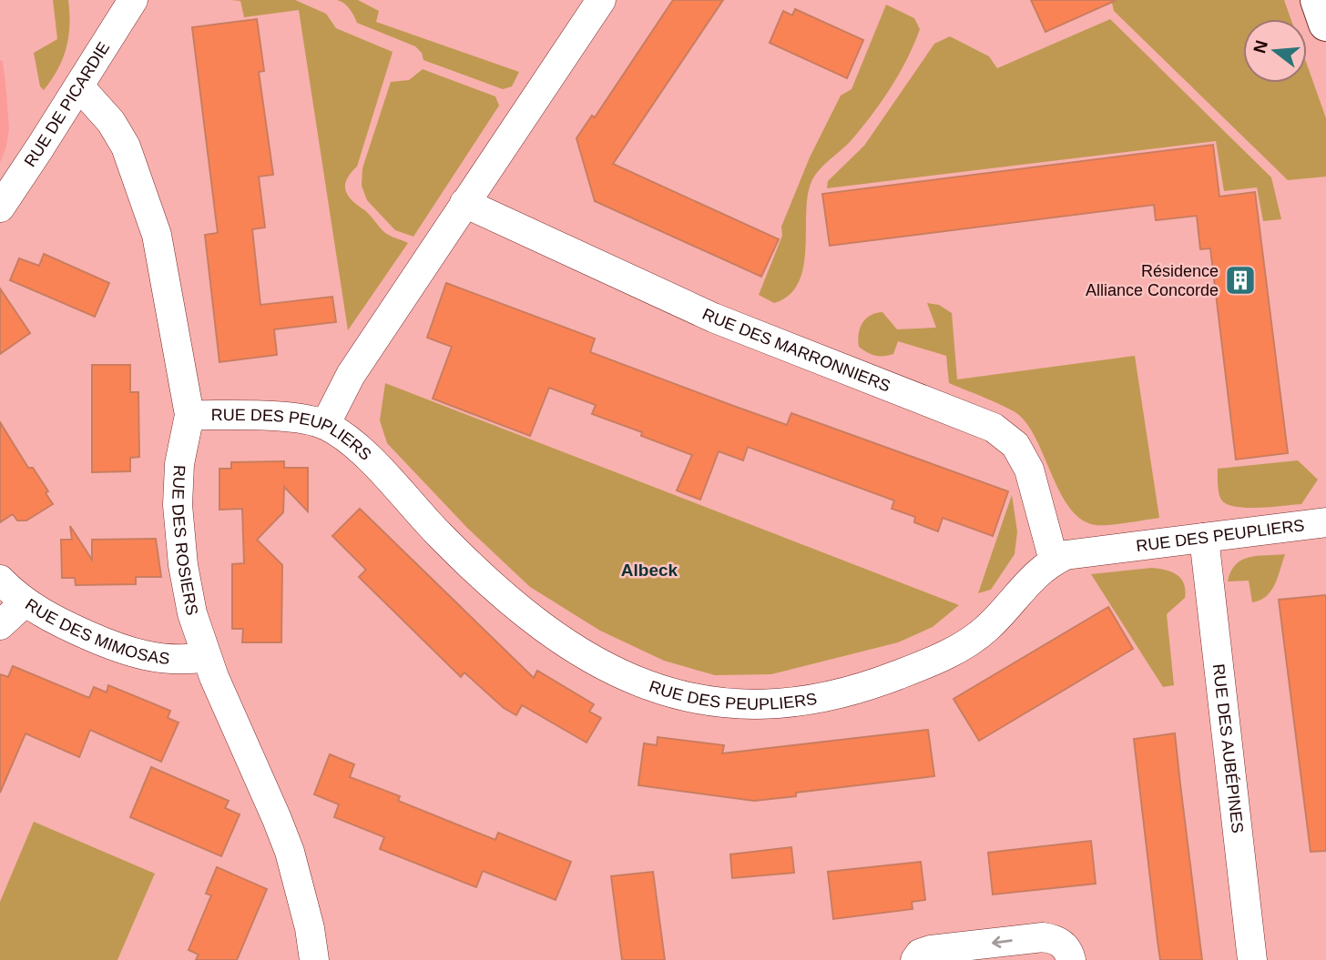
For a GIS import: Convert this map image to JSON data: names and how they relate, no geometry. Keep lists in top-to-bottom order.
{
  "streets": {
    "street": [
      "RUE DE PICARDIE",
      "RUE DES MARRONNIERS",
      "RUE DES PEUPLIERS",
      "RUE DES ROSIERS",
      "RUE DES MIMOSAS",
      "RUE DES AUBÉPINES"
    ]
  },
  "crossings": [
    ["RUE DE PICARDIE", "RUE DES ROSIERS"],
    ["RUE DES MARRONNIERS", "RUE DES PEUPLIERS"],
    ["RUE DES PEUPLIERS", "RUE DES ROSIERS"],
    ["RUE DES PEUPLIERS", "RUE DES AUBÉPINES"],
    ["RUE DES ROSIERS", "RUE DES MIMOSAS"]
  ],
  "districts": ["Albeck"],
  "places": {
    "building": ["Résidence Alliance Concorde"]
  },
  "north": "left"
}
